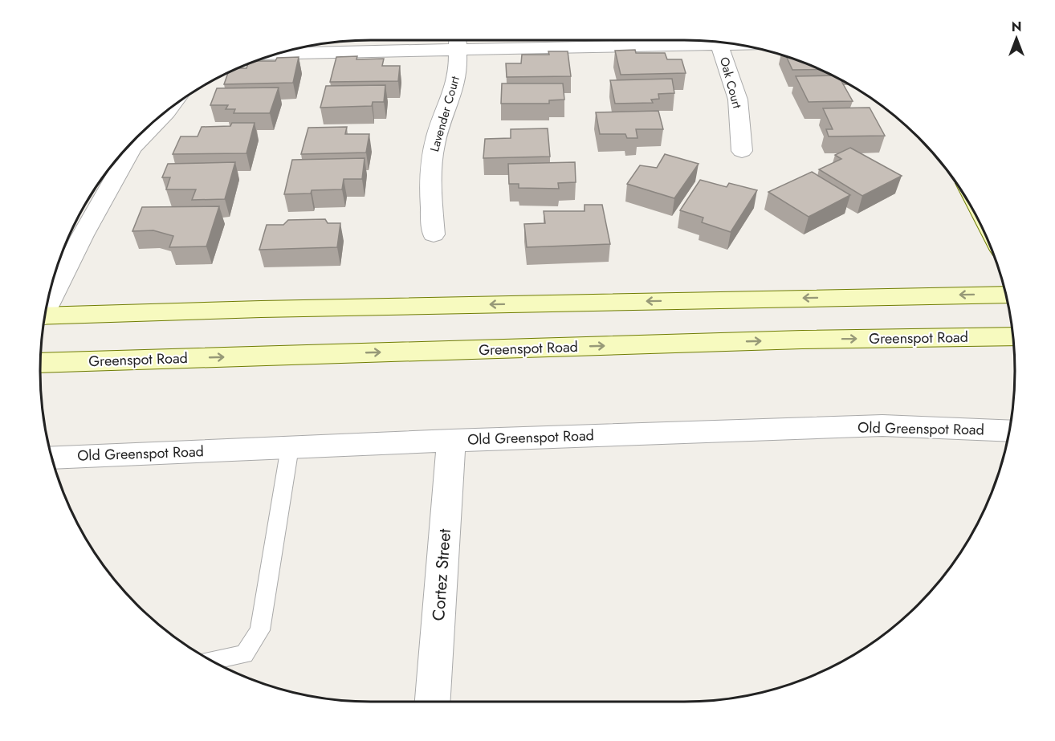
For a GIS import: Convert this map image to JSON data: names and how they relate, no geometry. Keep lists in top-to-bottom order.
{
  "streets": {
    "main road": ["Greenspot Road"],
    "street": [
      "Oak Court",
      "Lavender Court",
      "Old Greenspot Road",
      "Cortez Street"
    ]
  },
  "crossings": [
    ["Old Greenspot Road", "Cortez Street"]
  ],
  "north": "top"
}
